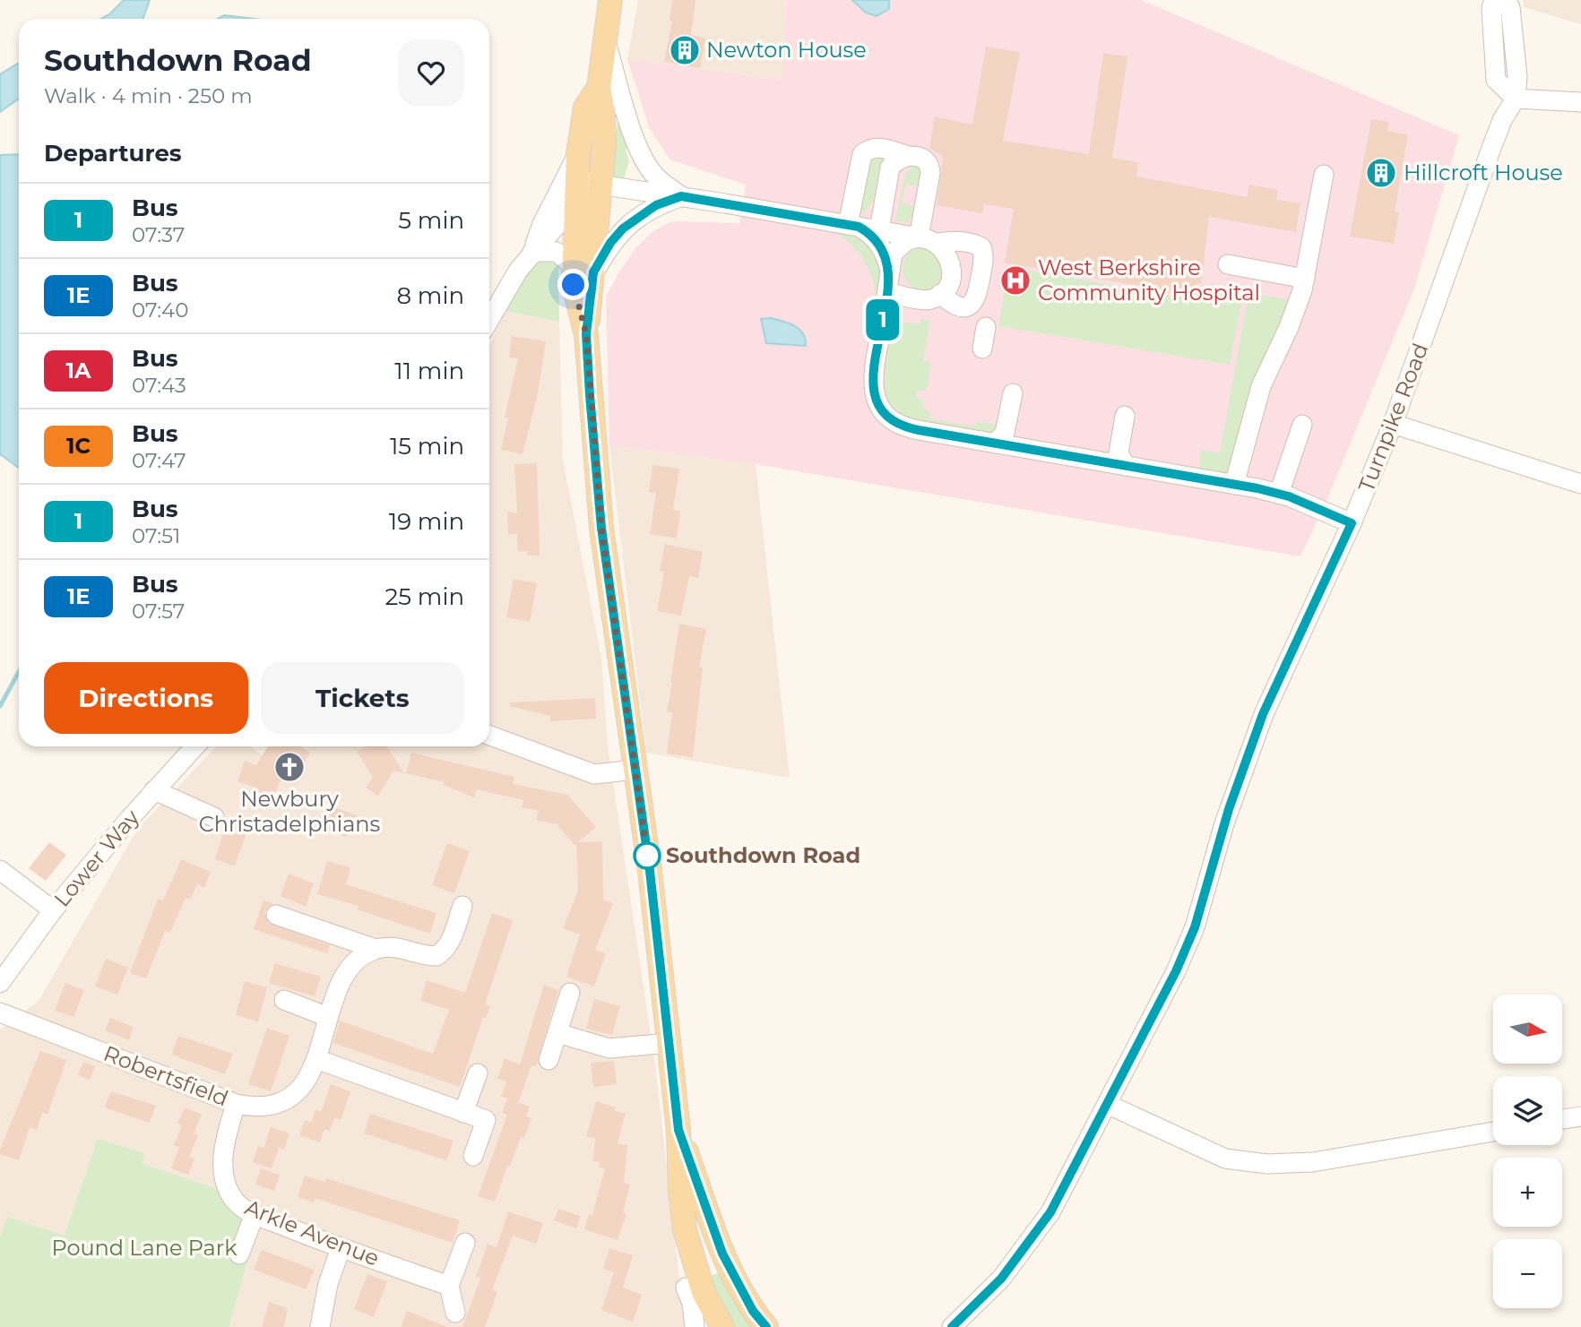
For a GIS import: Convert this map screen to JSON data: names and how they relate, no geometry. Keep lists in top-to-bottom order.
{
  "streets": {
    "street": [
      "Turnpike Road",
      "Lower Way",
      "Robertsfield",
      "Arkle Avenue"
    ]
  },
  "crossings": [
    ["Robertsfield", "Arkle Avenue"]
  ],
  "parks": ["Pound Lane Park"],
  "places": {
    "building": ["Newton House", "Hillcroft House"],
    "hospital": ["West Berkshire Community Hospital"],
    "church": ["Newbury Christadelphians"],
    "other": ["Southdown Road"]
  },
  "lines": ["bus line 1"],
  "north": "right",
  "page": {
    "on_map": "1",
    "heading": [
      ["Southdown Road", "Walk · 4 min · 250 m"],
      "Departures"
    ],
    "list": [
      {
        "mark": "1",
        "name": "Bus",
        "note": "07:37",
        "value": "5 min"
      },
      {
        "mark": "1E",
        "name": "Bus",
        "note": "07:40",
        "value": "8 min"
      },
      {
        "mark": "1A",
        "name": "Bus",
        "note": "07:43",
        "value": "11 min"
      },
      {
        "mark": "1C",
        "name": "Bus",
        "note": "07:47",
        "value": "15 min"
      },
      {
        "mark": "1",
        "name": "Bus",
        "note": "07:51",
        "value": "19 min"
      },
      {
        "mark": "1E",
        "name": "Bus",
        "note": "07:57",
        "value": "25 min"
      }
    ],
    "buttons": ["Directions", "Tickets"],
    "map_buttons": ["+", "−"]
  }
}
